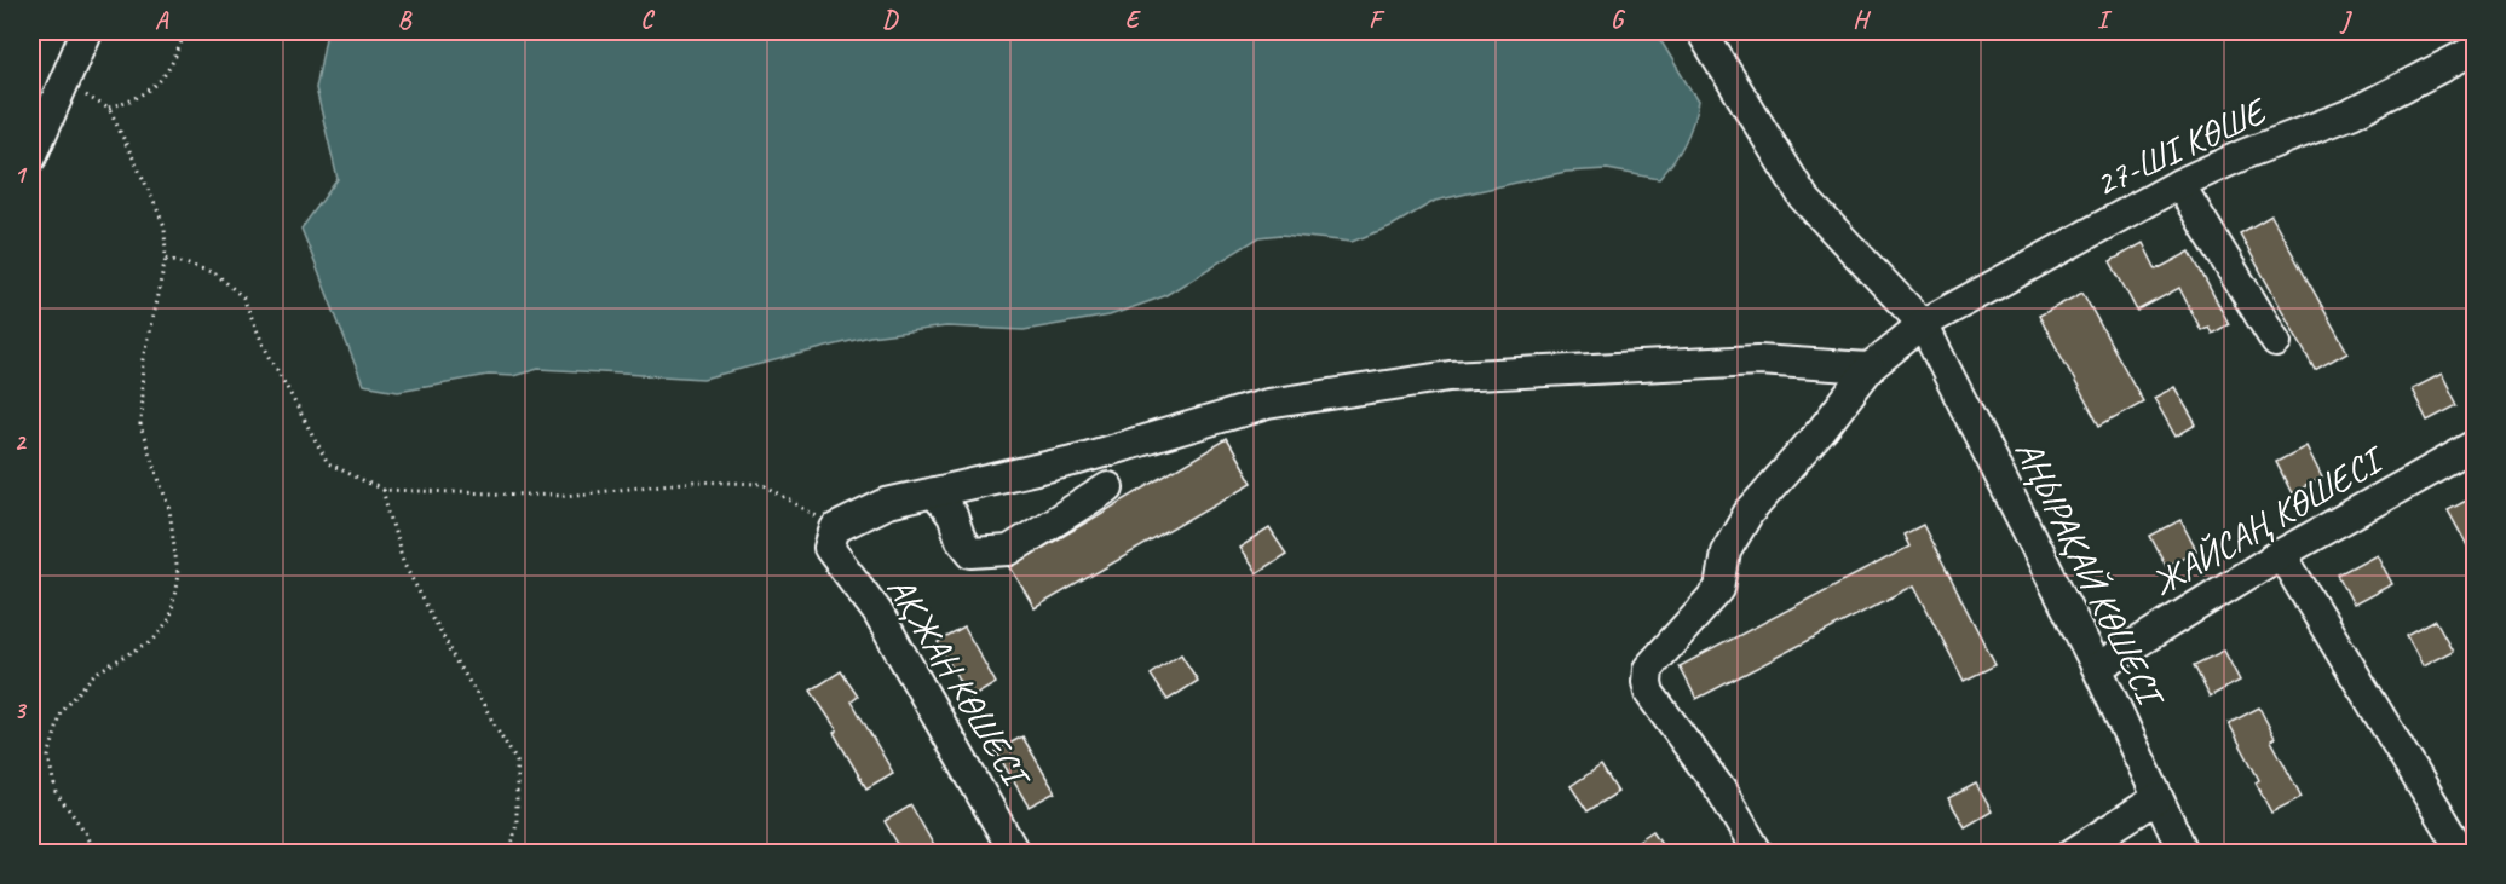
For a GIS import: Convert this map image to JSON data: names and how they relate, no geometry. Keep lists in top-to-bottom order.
{
  "streets": {
    "street": [
      "27-ШІ КӨШЕ",
      "ЖАЙСАҢ КӨШЕСІ",
      "АҢЫРАҚАЙ КӨШЕСІ",
      "АҚЖАН КӨШЕСІ"
    ]
  },
  "crossings": [
    ["27-ШІ КӨШЕ", "АҢЫРАҚАЙ КӨШЕСІ"],
    ["ЖАЙСАҢ КӨШЕСІ", "АҢЫРАҚАЙ КӨШЕСІ"]
  ],
  "grid": {
    "columns": [
      "A",
      "B",
      "C",
      "D",
      "E",
      "F",
      "G",
      "H",
      "I",
      "J"
    ],
    "rows": ["1", "2", "3"]
  }
}
